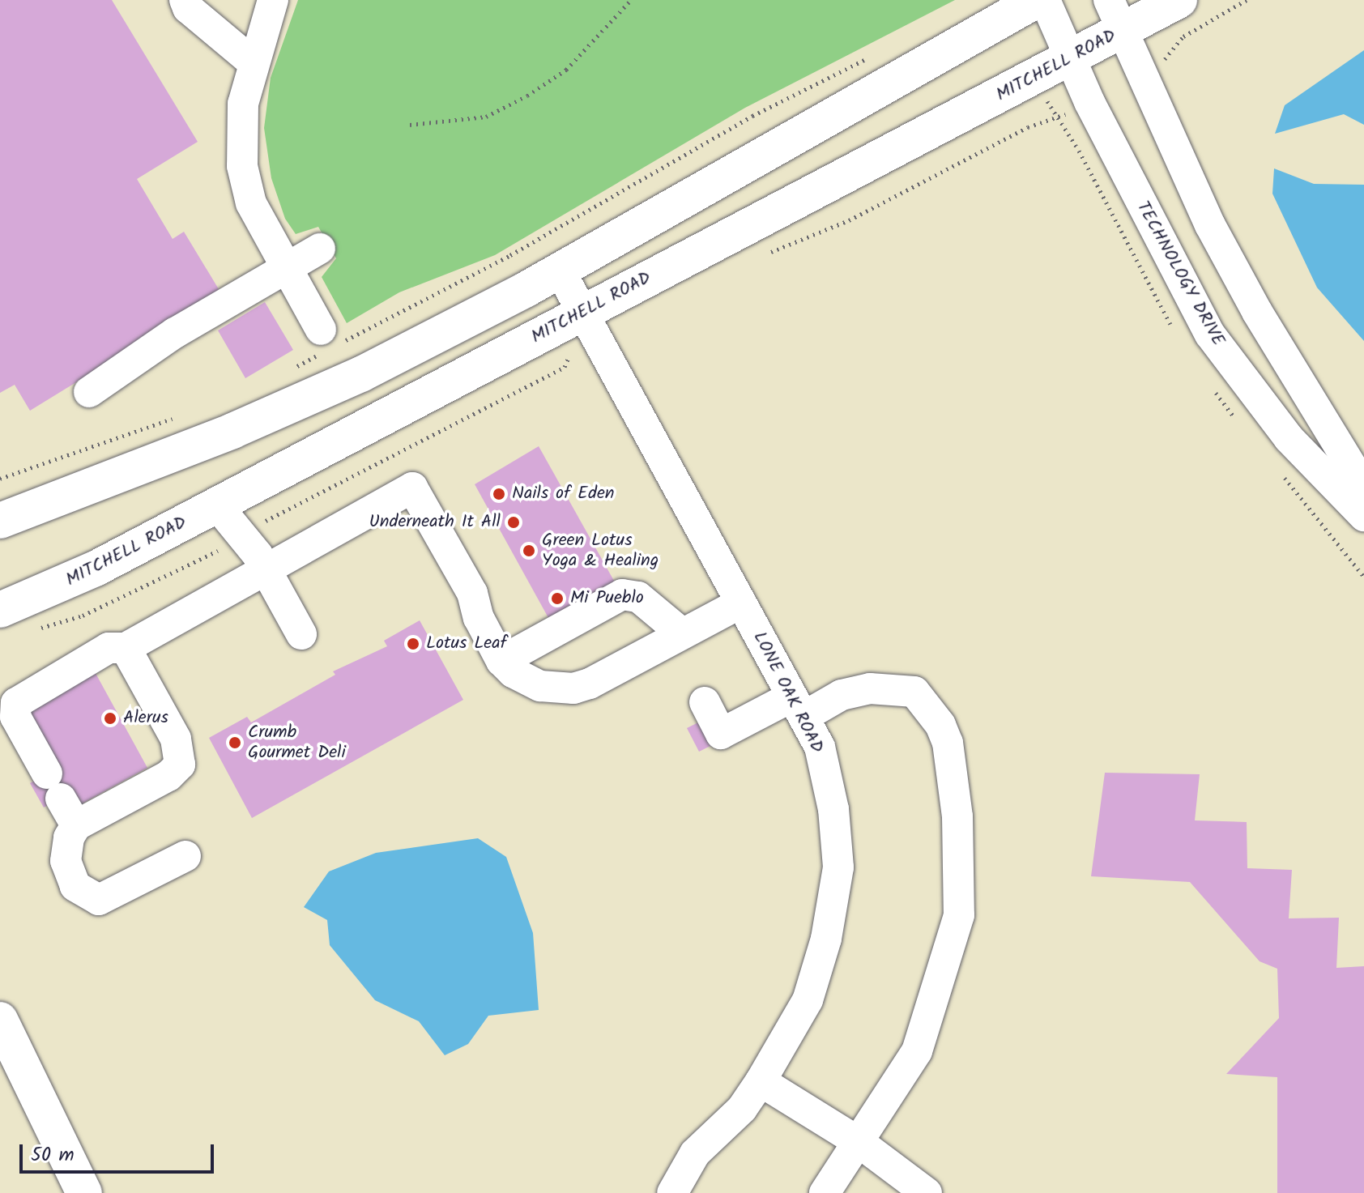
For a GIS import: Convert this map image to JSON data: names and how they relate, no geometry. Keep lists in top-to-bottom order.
{
  "streets": {
    "main road": ["MITCHELL ROAD"],
    "street": ["TECHNOLOGY DRIVE", "LONE OAK ROAD"]
  },
  "crossings": [
    ["MITCHELL ROAD", "TECHNOLOGY DRIVE"],
    ["MITCHELL ROAD", "LONE OAK ROAD"]
  ],
  "places": [
    "Nails of Eden",
    "Underneath It All",
    "Green Lotus Yoga & Healing",
    "Mi Pueblo",
    "Lotus Leaf",
    "Alerus",
    "Crumb Gourmet Deli"
  ],
  "scale_bar": "50 m"
}
